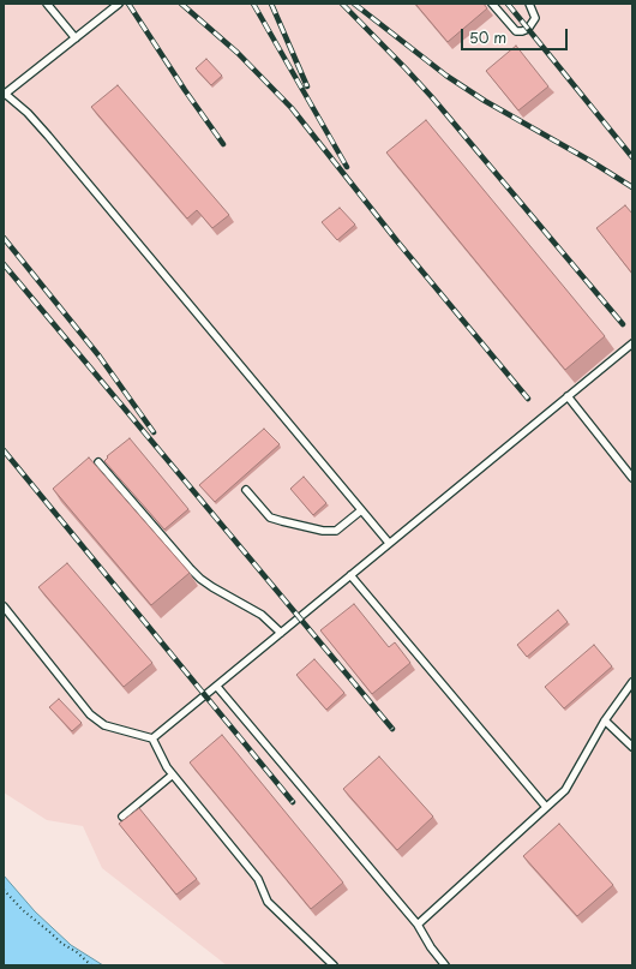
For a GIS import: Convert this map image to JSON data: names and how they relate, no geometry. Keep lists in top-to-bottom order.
{
  "scale_bar": "50 m"
}
